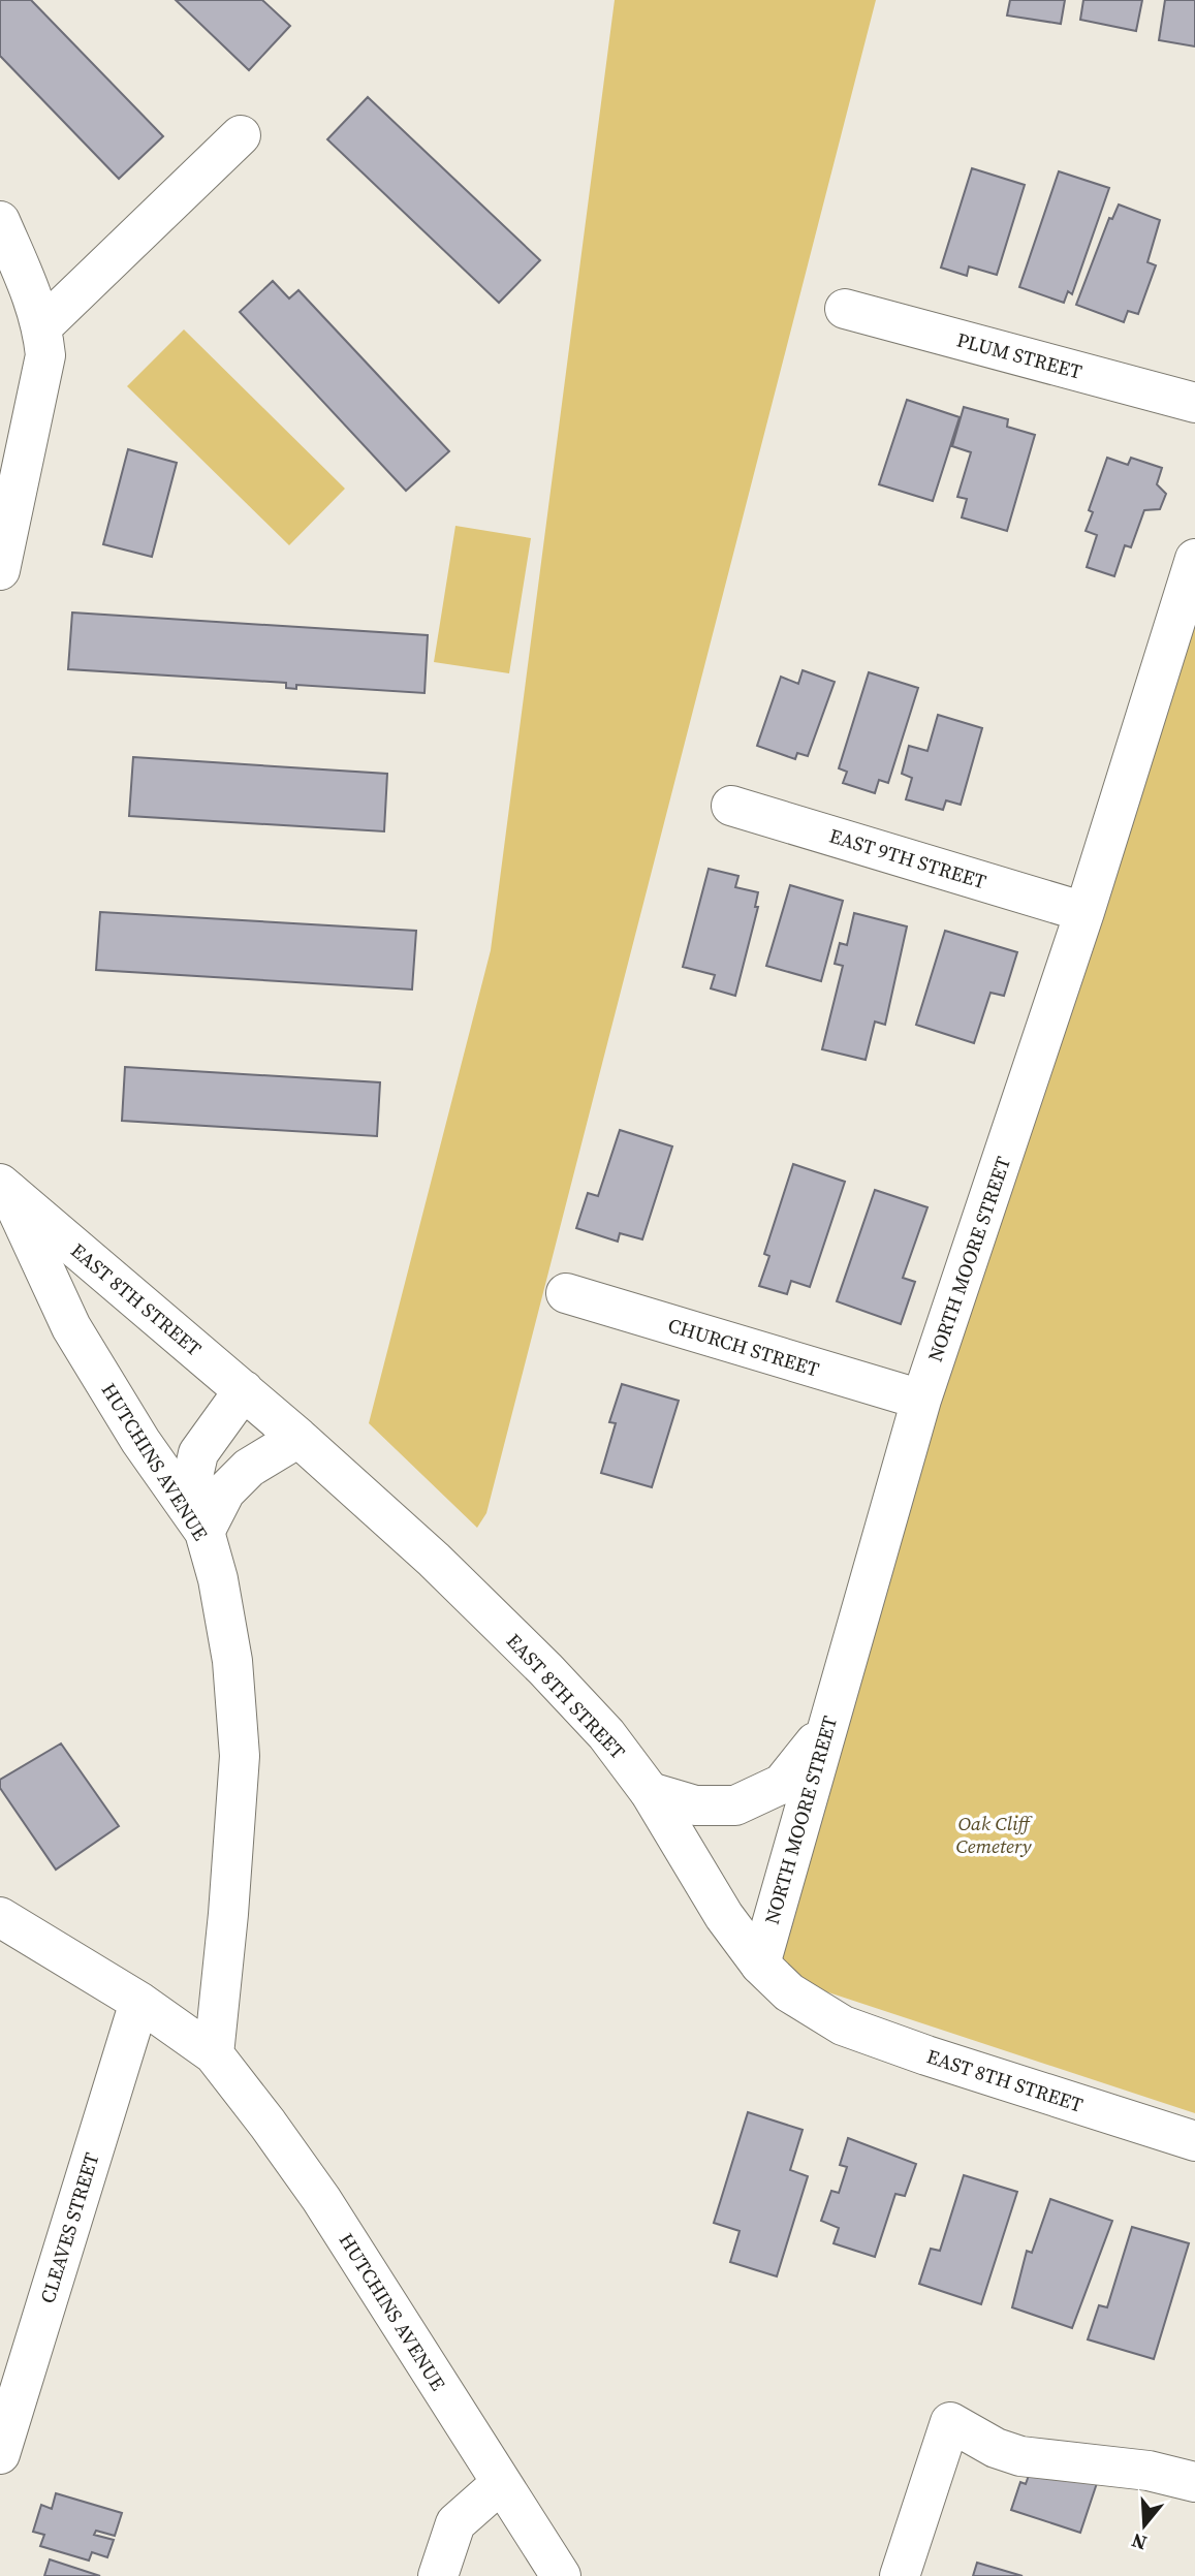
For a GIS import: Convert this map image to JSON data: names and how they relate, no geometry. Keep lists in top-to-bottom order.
{
  "streets": {
    "street": [
      "PLUM STREET",
      "EAST 9TH STREET",
      "NORTH MOORE STREET",
      "EAST 8TH STREET",
      "CHURCH STREET",
      "HUTCHINS AVENUE",
      "CLEAVES STREET"
    ]
  },
  "crossings": [
    ["EAST 9TH STREET", "NORTH MOORE STREET"],
    ["NORTH MOORE STREET", "EAST 8TH STREET"],
    ["NORTH MOORE STREET", "CHURCH STREET"],
    ["EAST 8TH STREET", "HUTCHINS AVENUE"],
    ["HUTCHINS AVENUE", "CLEAVES STREET"]
  ],
  "parks": ["Oak Cliff Cemetery"],
  "north": "bottom"
}
